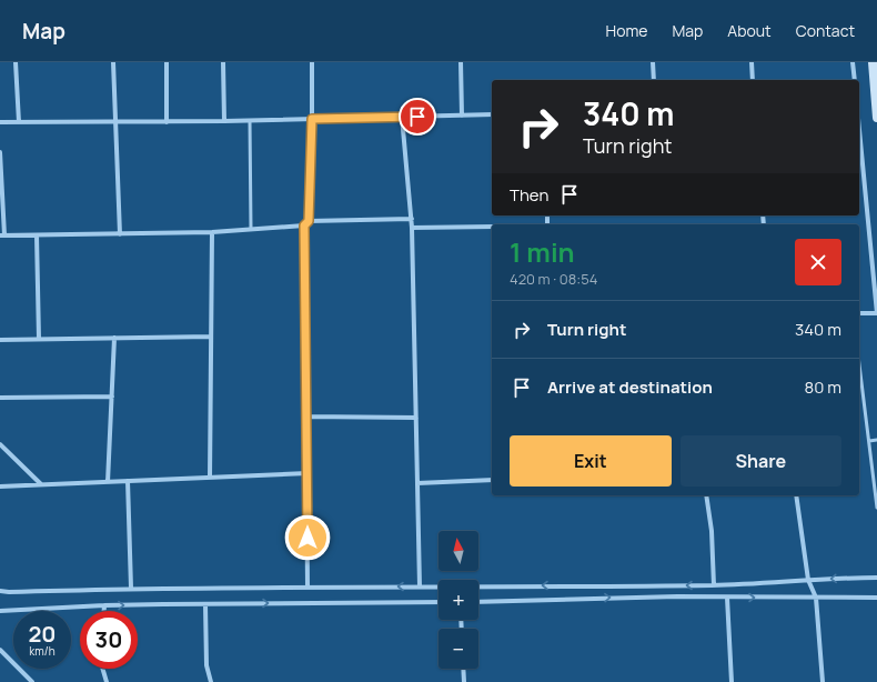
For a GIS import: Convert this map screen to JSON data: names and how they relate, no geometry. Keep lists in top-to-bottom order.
{
  "north": "top",
  "page": {
    "header": "Map",
    "nav": [
      "Home",
      "Map",
      "About",
      "Contact"
    ],
    "turn": ["340 m", "Turn right"],
    "then": "Then",
    "heading": ["1 min", "420 m · 08:54"],
    "list": [
      {
        "name": "Turn right",
        "value": "340 m"
      },
      {
        "name": "Arrive at destination",
        "value": "80 m"
      }
    ],
    "buttons": ["Exit", "Share"],
    "map_buttons": ["+", "−"],
    "speed": "20 km/h",
    "limit": "30"
  }
}
